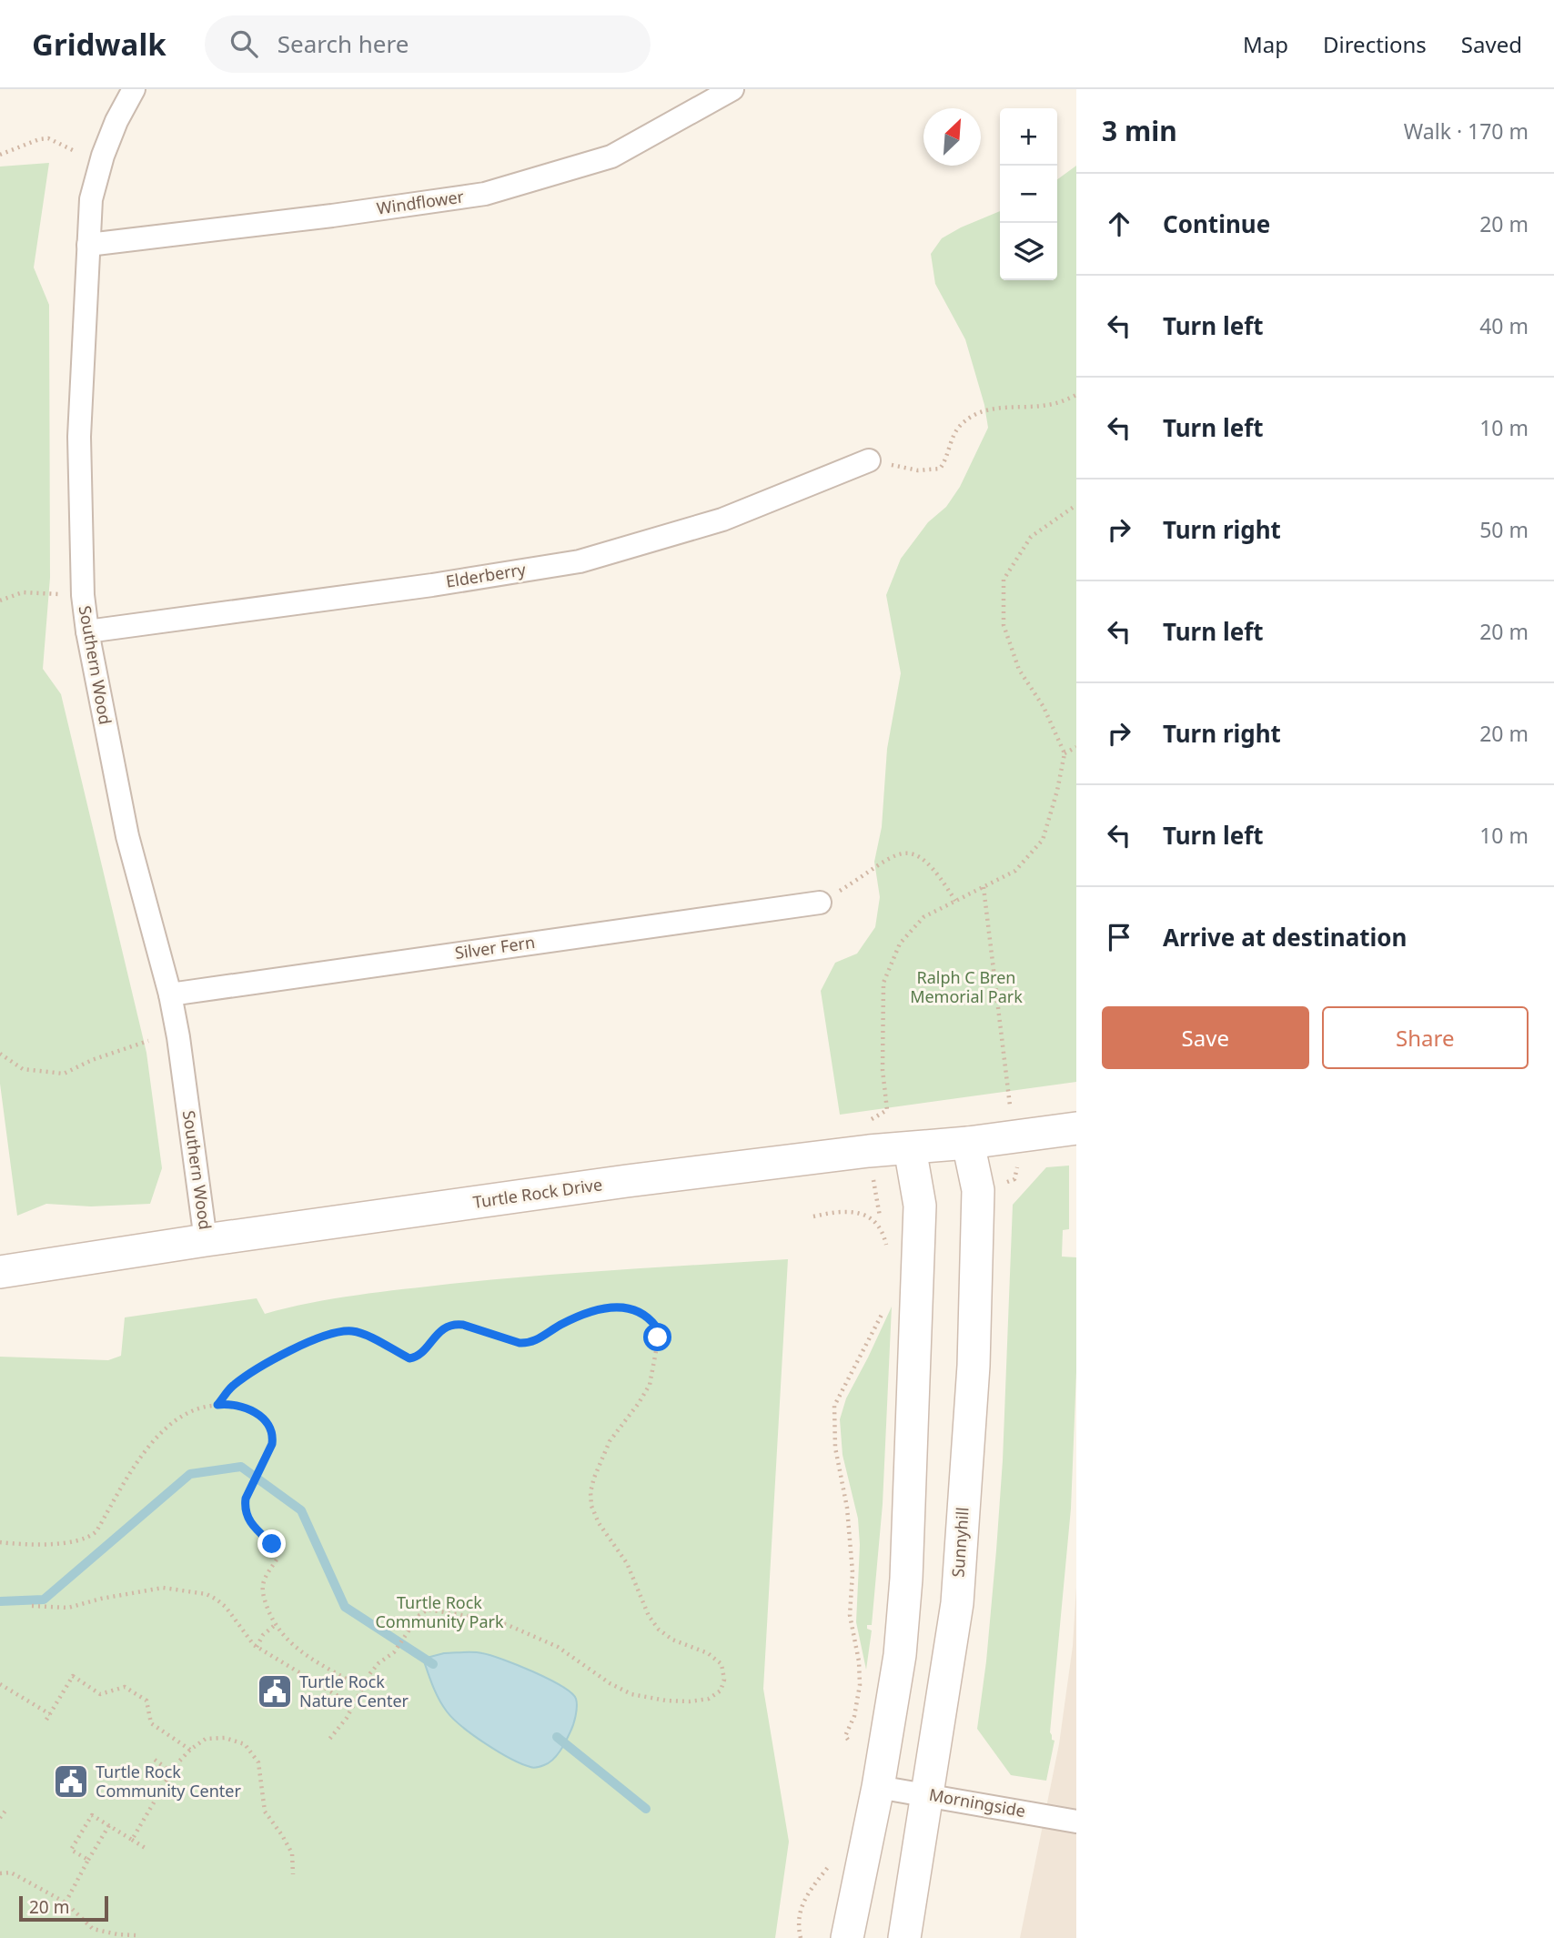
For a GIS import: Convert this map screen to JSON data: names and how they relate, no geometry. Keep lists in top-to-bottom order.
{
  "streets": {
    "street": [
      "Windflower",
      "Elderberry",
      "Southern Wood",
      "Silver Fern",
      "Turtle Rock Drive",
      "Sunnyhill",
      "Morningside"
    ]
  },
  "crossings": [
    ["Windflower", "Southern Wood"],
    ["Elderberry", "Southern Wood"],
    ["Southern Wood", "Silver Fern"],
    ["Southern Wood", "Turtle Rock Drive"],
    ["Turtle Rock Drive", "Sunnyhill"],
    ["Sunnyhill", "Morningside"]
  ],
  "parks": ["Ralph C Bren Memorial Park", "Turtle Rock Community Park"],
  "places": {
    "public building": ["Turtle Rock Nature Center", "Turtle Rock Community Center"]
  },
  "scale_bar": "20 m",
  "north": "top right",
  "page": {
    "header": "Gridwalk",
    "search": "Search here",
    "nav": ["Map", "Directions", "Saved"],
    "heading": ["3 min", "Walk · 170 m"],
    "map_buttons": ["+", "−"],
    "list": [
      ["Continue", "20 m"],
      ["Turn left", "40 m"],
      ["Turn left", "10 m"],
      ["Turn right", "50 m"],
      ["Turn left", "20 m"],
      ["Turn right", "20 m"],
      ["Turn left", "10 m"],
      "Arrive at destination"
    ],
    "buttons": ["Save", "Share"],
    "scale": "20 m"
  }
}
